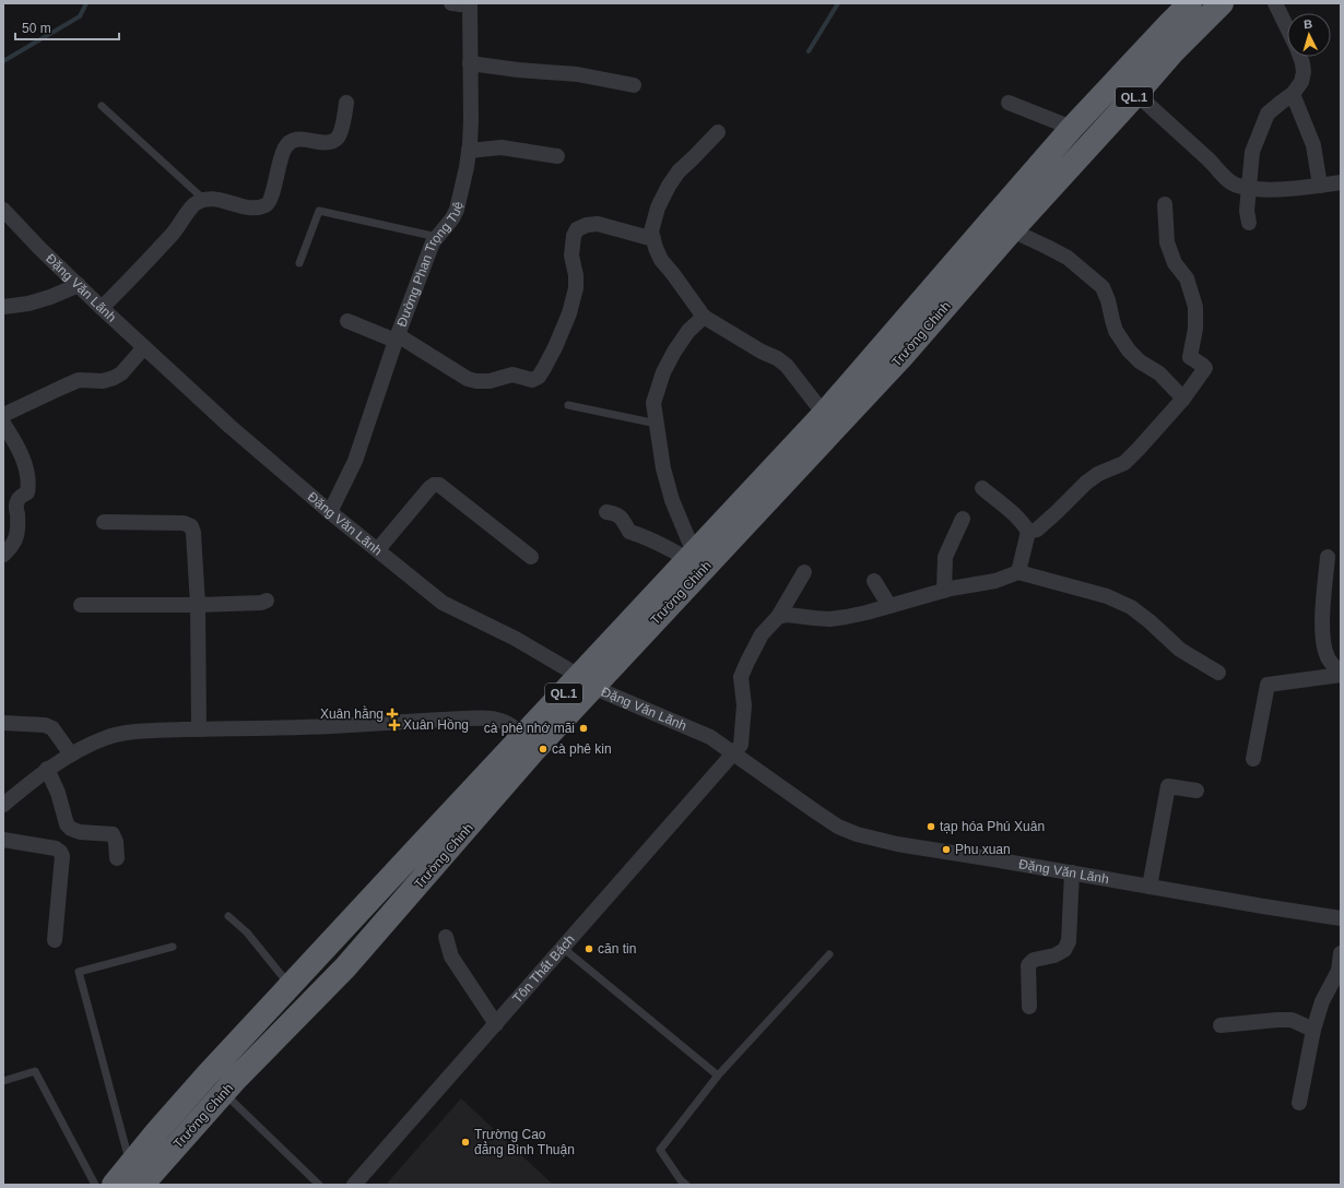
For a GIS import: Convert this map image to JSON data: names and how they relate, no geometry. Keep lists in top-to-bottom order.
{
  "streets": {
    "highway": ["QL.1", "Trường Chinh"],
    "street": ["Đường Phan Trọng Tuệ", "Đặng Văn Lãnh", "Tôn Thất Bách"]
  },
  "crossings": [
    ["Đường Phan Trọng Tuệ", "Đặng Văn Lãnh"],
    ["Đặng Văn Lãnh", "Trường Chinh"],
    ["Đặng Văn Lãnh", "Tôn Thất Bách"]
  ],
  "places": {
    "health": ["Xuân hằng", "Xuân Hồng"],
    "other": [
      "cà phê nhớ mãi",
      "cà phê kin",
      "tạp hóa Phú Xuân",
      "Phu xuan",
      "căn tin",
      "Trường Cao đẳng Bình Thuận"
    ]
  },
  "scale_bar": "50 m",
  "north": "top"
}
